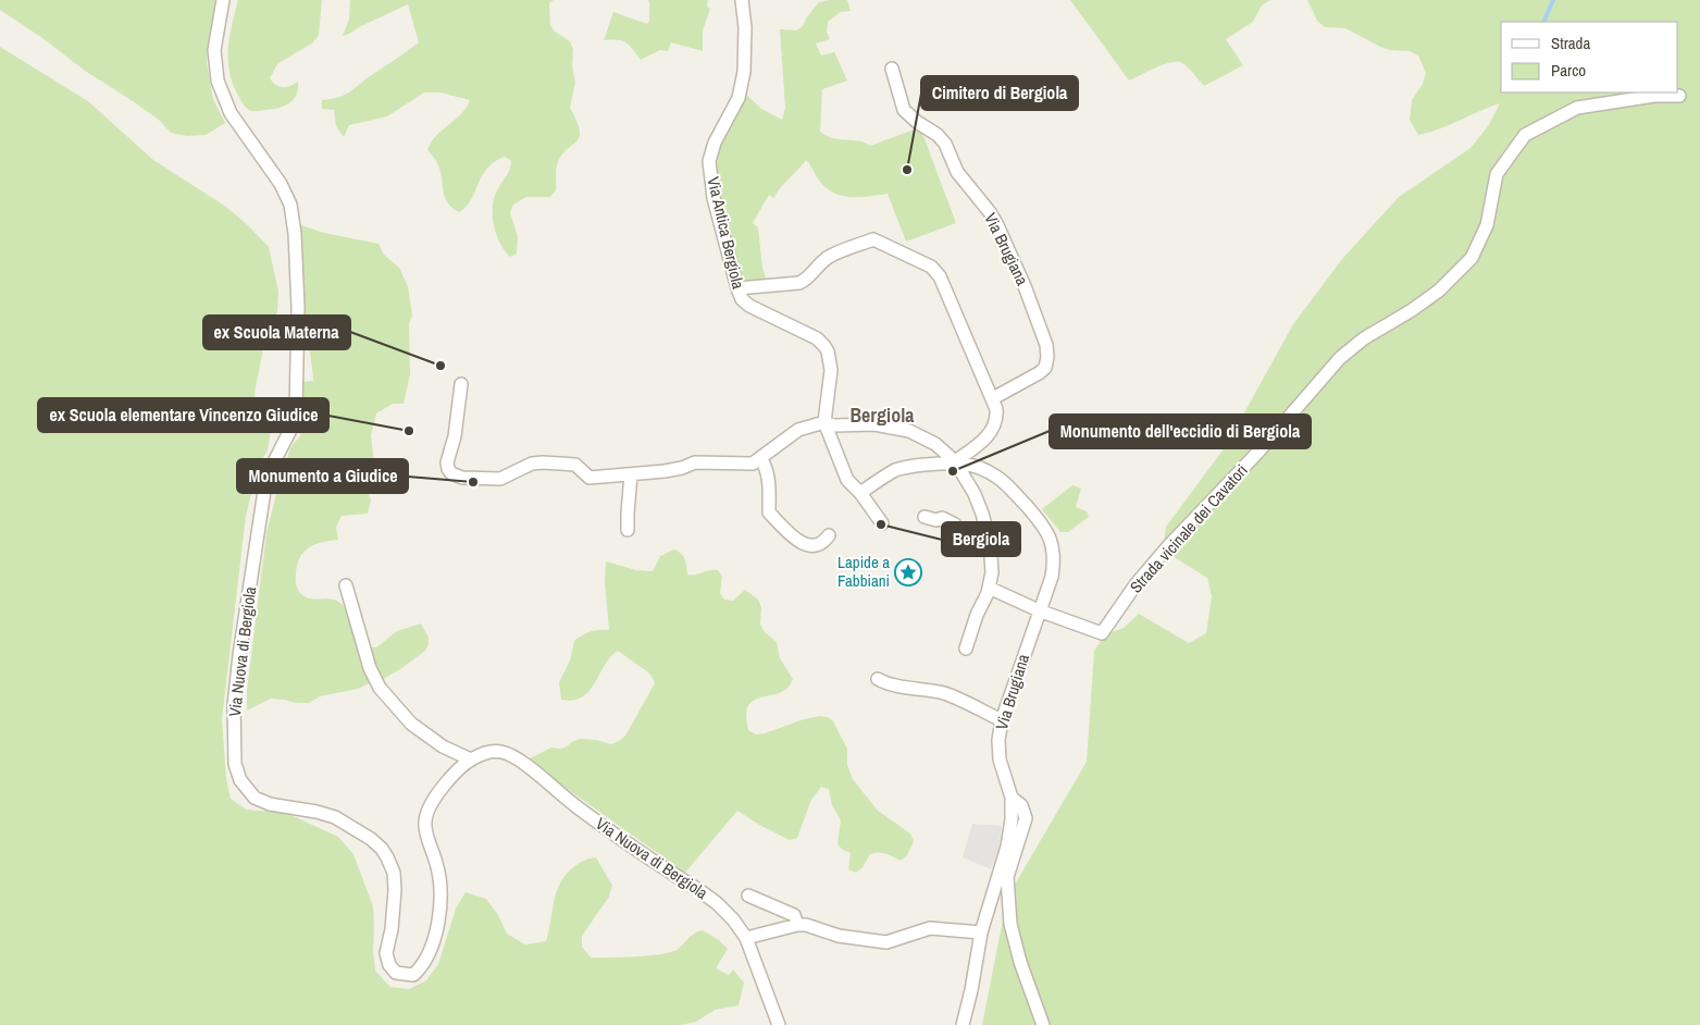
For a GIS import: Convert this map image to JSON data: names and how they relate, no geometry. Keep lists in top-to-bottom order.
{
  "streets": {
    "street": [
      "Via Antica Bergiola",
      "Via Brugiana",
      "Strada vicinale dei Cavatori",
      "Via Nuova di Bergiola"
    ]
  },
  "crossings": [
    ["Via Antica Bergiola", "Via Brugiana"],
    ["Via Brugiana", "Strada vicinale dei Cavatori"]
  ],
  "districts": ["Bergiola"],
  "places": {
    "other": [
      "Cimitero di Bergiola",
      "ex Scuola Materna",
      "ex Scuola elementare Vincenzo Giudice",
      "Monumento dell'eccidio di Bergiola",
      "Monumento a Giudice",
      "Bergiola"
    ],
    "place": ["Lapide a Fabbiani"]
  },
  "legend": ["Strada", "Parco"]
}
